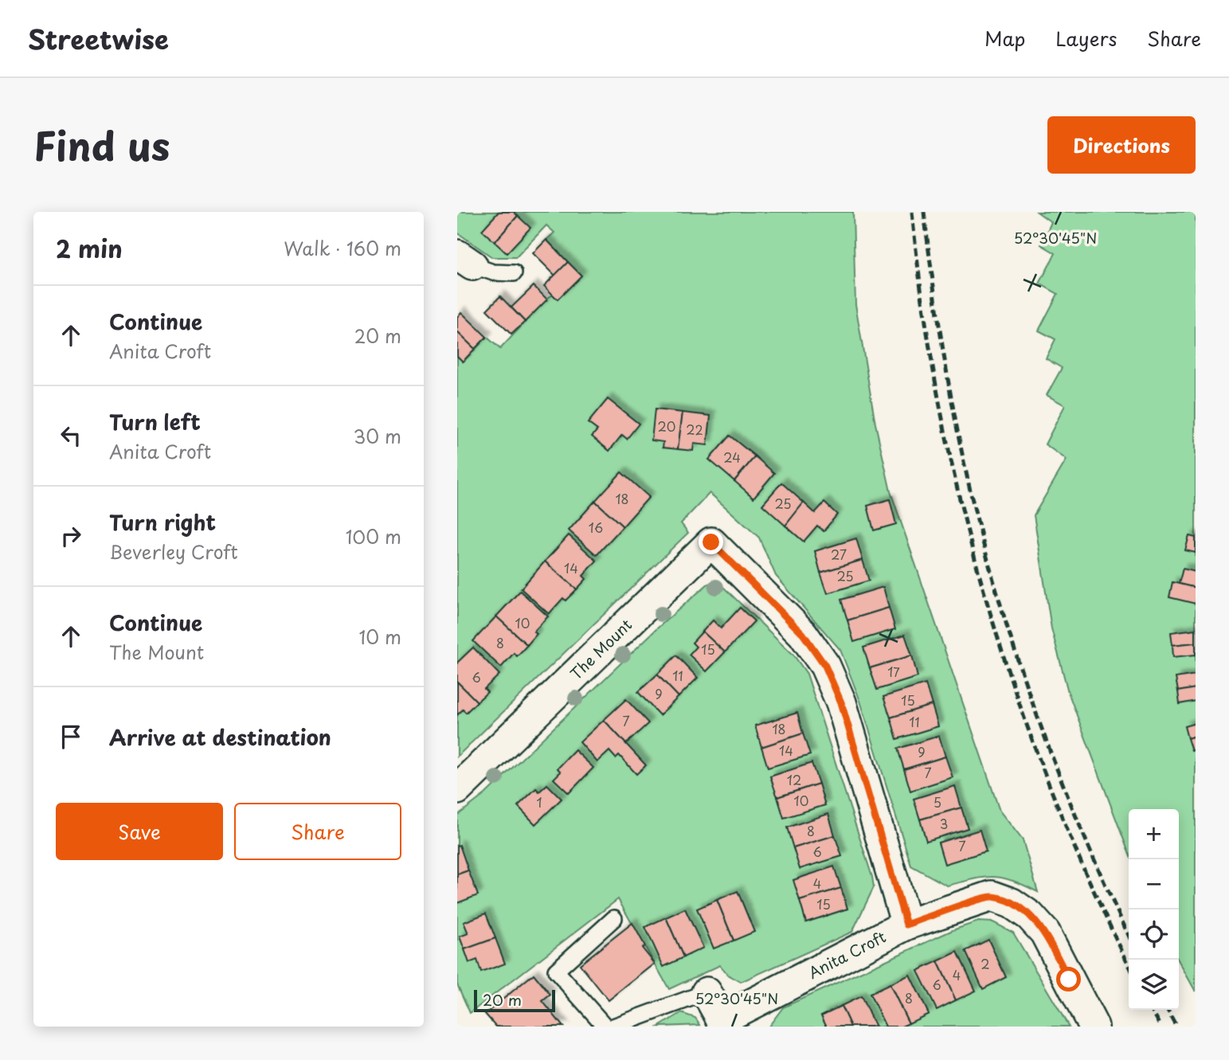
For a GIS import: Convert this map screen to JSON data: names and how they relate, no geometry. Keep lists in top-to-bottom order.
{
  "streets": {
    "street": ["The Mount", "Anita Croft"]
  },
  "crossings": [
    ["The Mount", "Anita Croft"]
  ],
  "house_numbers": [
    "20",
    "22",
    "24",
    "18",
    "25",
    "16",
    "27",
    "14",
    "25",
    "10",
    "8",
    "15",
    "17",
    "11",
    "6",
    "9",
    "15",
    "7",
    "11",
    "18",
    "14",
    "9",
    "7",
    "12",
    "10",
    "1",
    "5",
    "3",
    "8",
    "7",
    "6",
    "4",
    "15",
    "2",
    "4",
    "6",
    "8"
  ],
  "scale_bar": "20 m",
  "page": {
    "header": "Streetwise",
    "nav": ["Map", "Layers", "Share"],
    "title": "Find us",
    "buttons": [
      "Directions",
      ["Save", "Share"]
    ],
    "heading": ["2 min", "Walk · 160 m"],
    "list": [
      ["Continue", "Anita Croft", "20 m"],
      ["Turn left", "Anita Croft", "30 m"],
      ["Turn right", "Beverley Croft", "100 m"],
      ["Continue", "The Mount", "10 m"],
      "Arrive at destination"
    ],
    "map_buttons": ["+", "−"],
    "scale": "20 m"
  },
  "coordinates": ["52°30'45\"N"]
}
